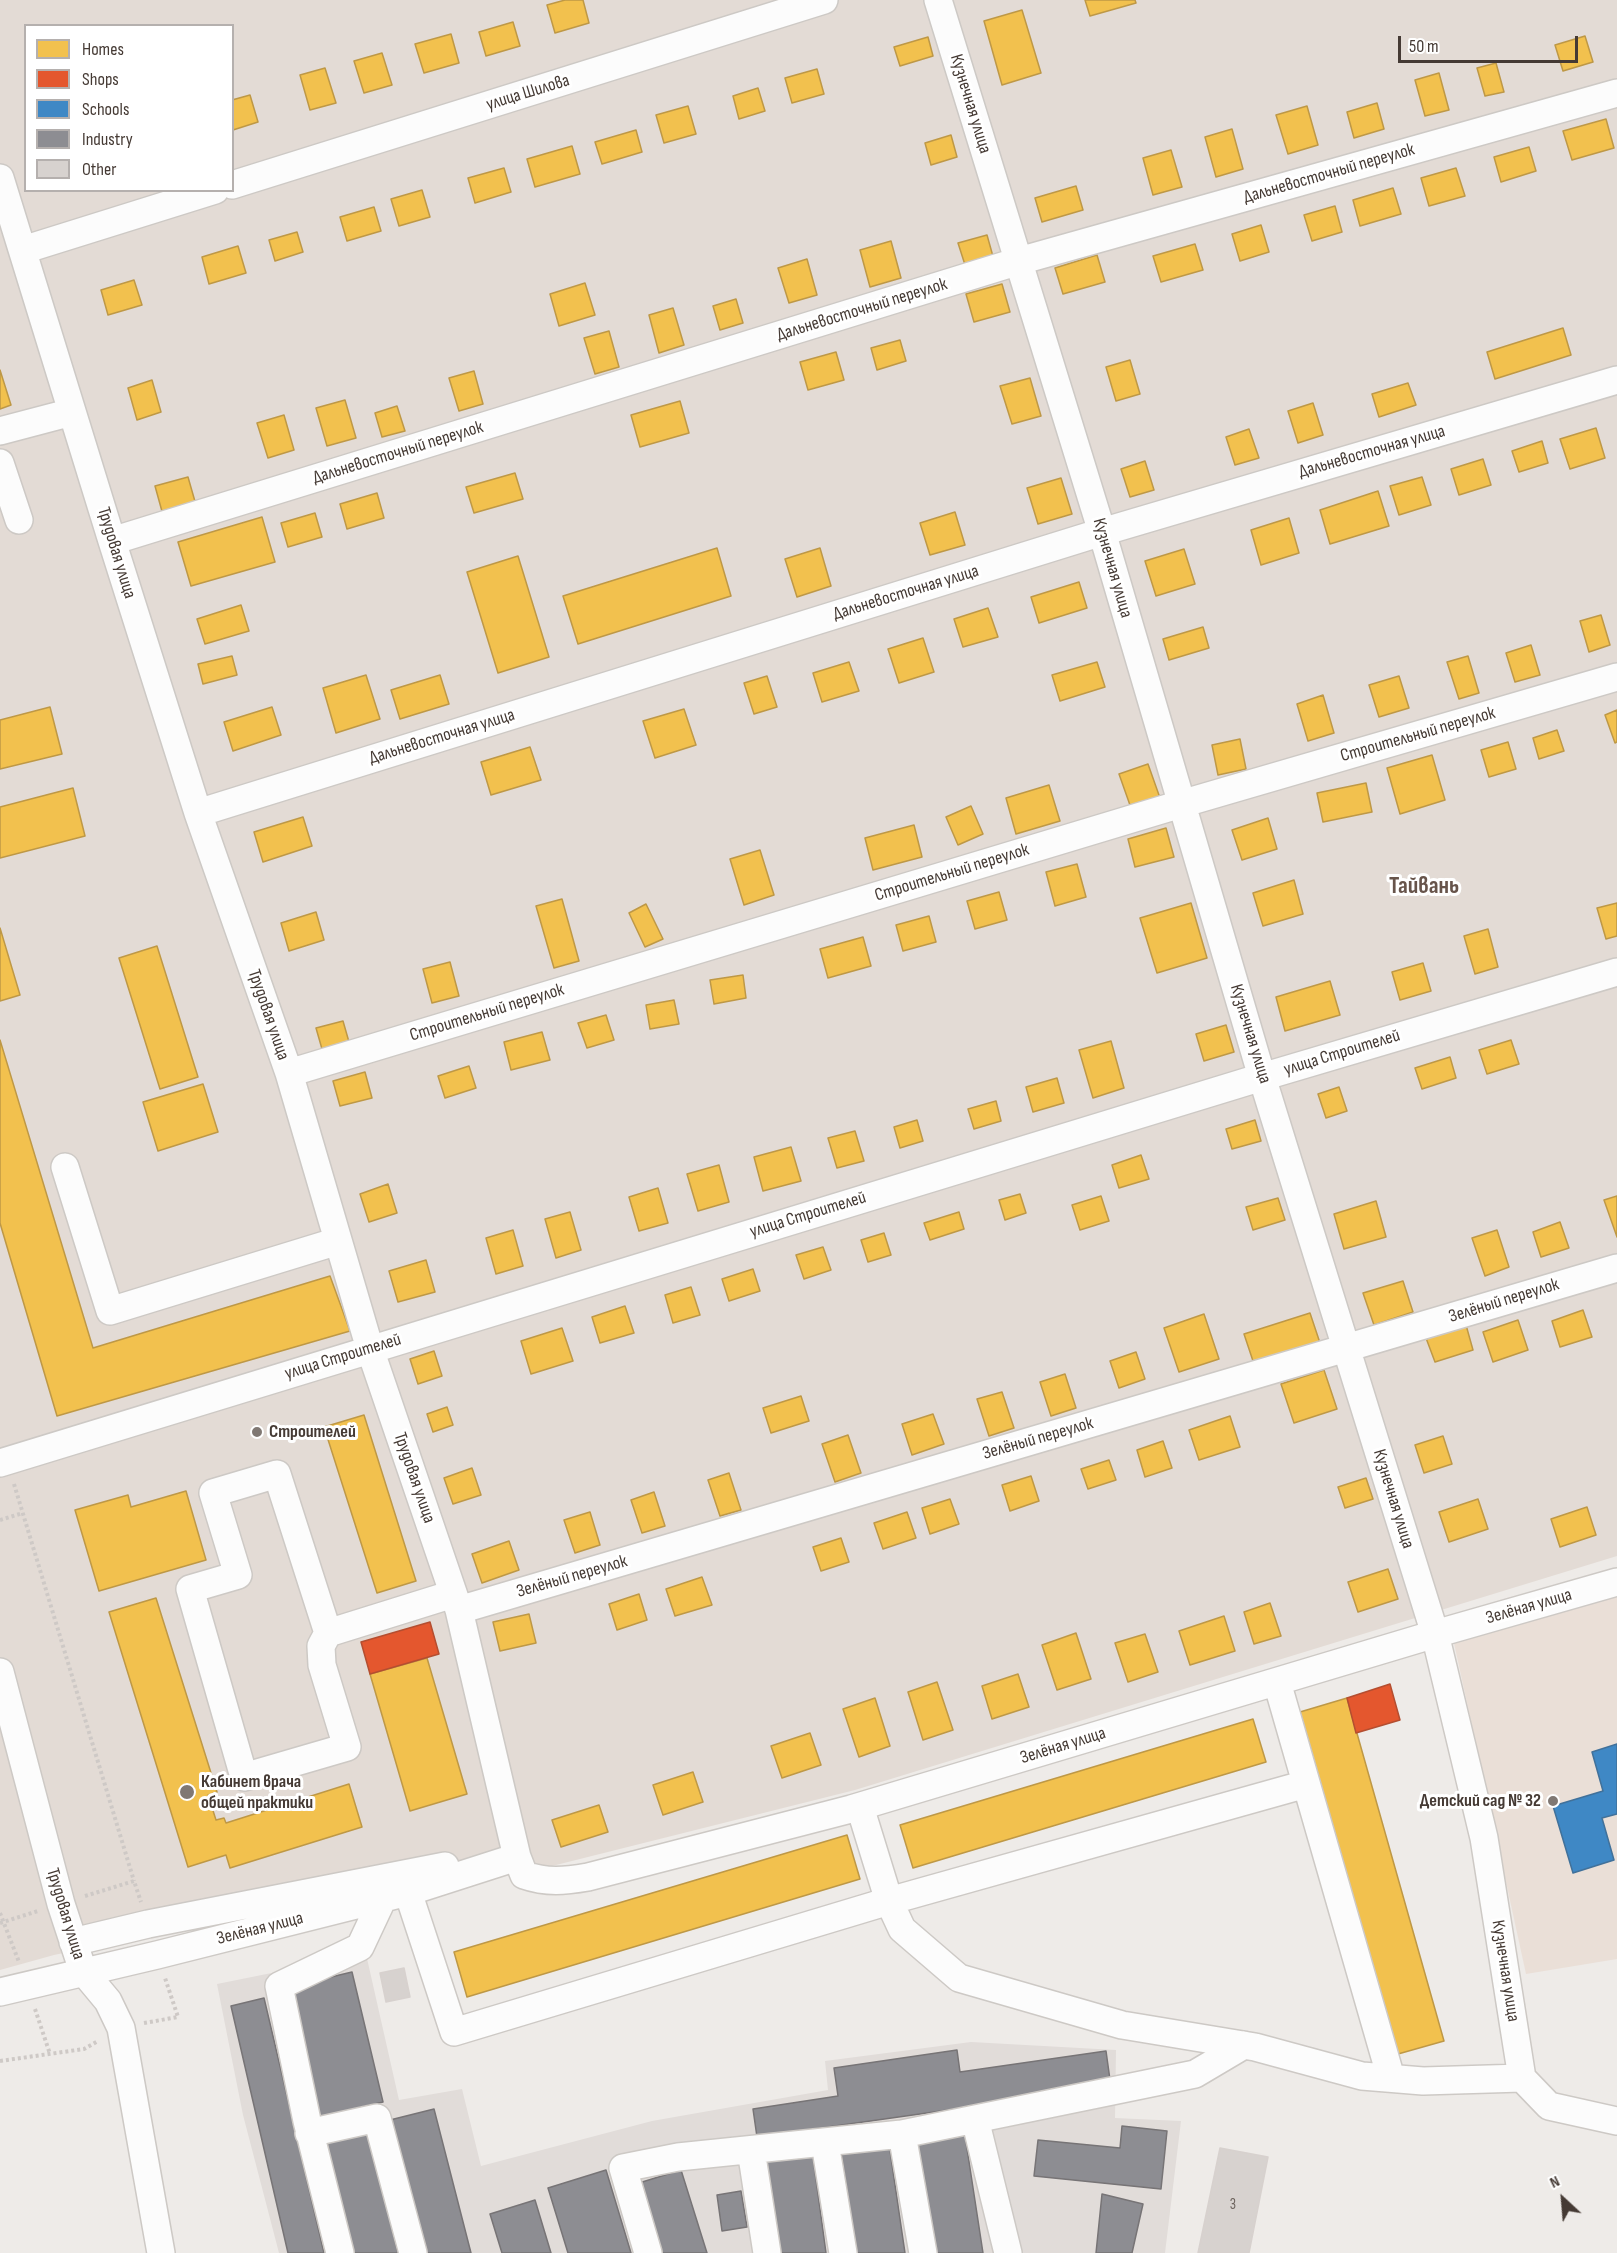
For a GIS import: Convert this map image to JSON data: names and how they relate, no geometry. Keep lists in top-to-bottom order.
{
  "streets": {
    "street": [
      "улица Шилова",
      "Кузнечная улица",
      "Дальневосточный переулок",
      "Дальневосточная улица",
      "Трудовая улица",
      "Строительный переулок",
      "улица Строителей",
      "Зелёный переулок",
      "Зелёная улица"
    ]
  },
  "crossings": [
    ["Кузнечная улица", "Дальневосточный переулок"],
    ["Кузнечная улица", "Дальневосточная улица"],
    ["Кузнечная улица", "Строительный переулок"],
    ["Кузнечная улица", "улица Строителей"],
    ["Кузнечная улица", "Зелёный переулок"],
    ["Кузнечная улица", "Зелёная улица"],
    ["Дальневосточный переулок", "Трудовая улица"],
    ["Дальневосточная улица", "Трудовая улица"],
    ["Трудовая улица", "Строительный переулок"],
    ["Трудовая улица", "улица Строителей"],
    ["Трудовая улица", "Зелёный переулок"],
    ["Трудовая улица", "Зелёная улица"]
  ],
  "districts": ["Тайвань"],
  "places": ["Строителей", "Кабинет врача общей практики", "Детский сад № 32"],
  "house_numbers": ["3"],
  "legend": [
    "Homes",
    "Shops",
    "Schools",
    "Industry",
    "Other"
  ],
  "scale_bar": "50 m",
  "north": "top left"
}
